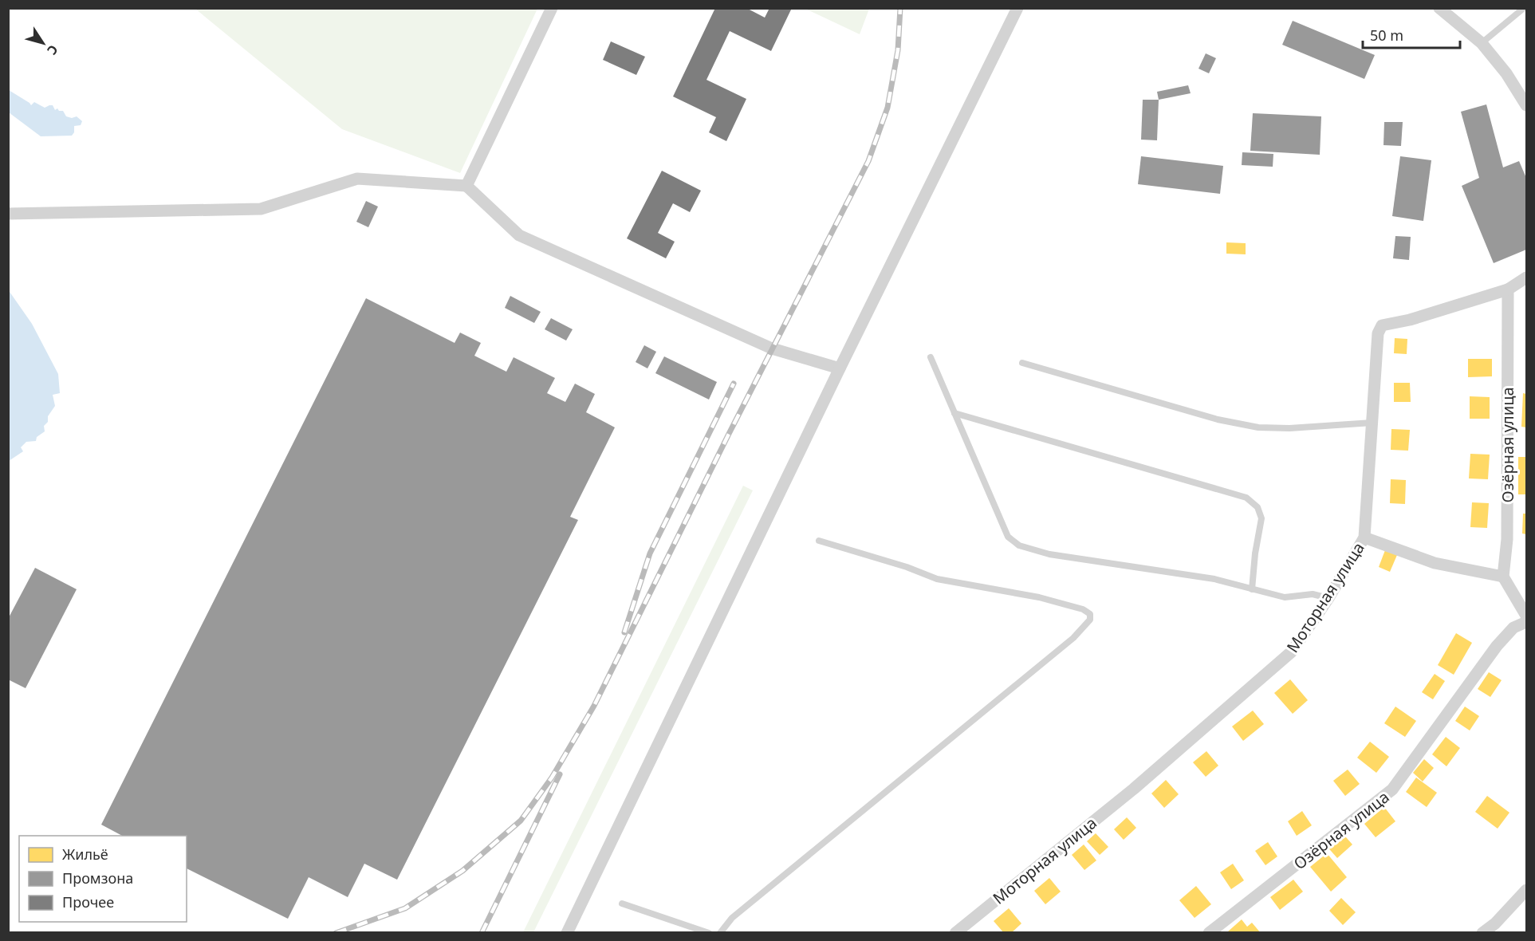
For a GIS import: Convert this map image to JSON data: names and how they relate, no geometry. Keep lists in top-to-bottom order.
{
  "streets": {
    "street": ["Озёрная улица", "Моторная улица"]
  },
  "crossings": [
    ["Озёрная улица", "Моторная улица"]
  ],
  "legend": ["Жильё", "Промзона", "Прочее"],
  "scale_bar": "50 m",
  "north": "bottom right"
}
